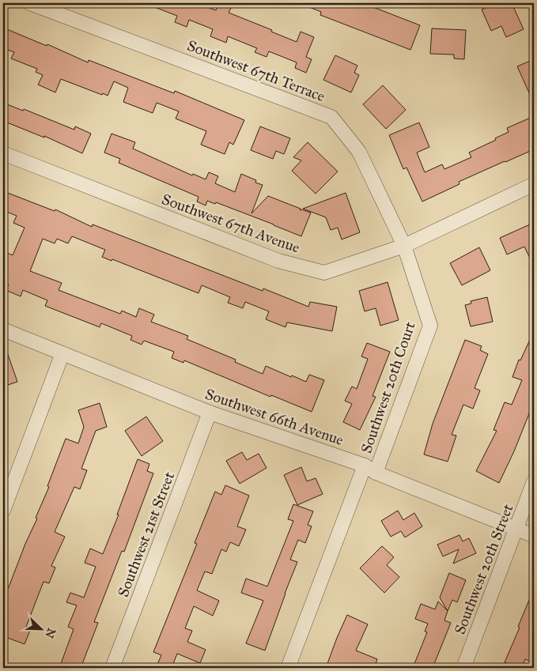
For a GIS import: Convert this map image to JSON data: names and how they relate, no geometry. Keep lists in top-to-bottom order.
{
  "streets": {
    "street": [
      "Southwest 67th Terrace",
      "Southwest 67th Avenue",
      "Southwest 20th Court",
      "Southwest 66th Avenue",
      "Southwest 21st Street",
      "Southwest 20th Street"
    ]
  },
  "crossings": [
    ["Southwest 67th Terrace", "Southwest 67th Avenue"],
    ["Southwest 67th Terrace", "Southwest 20th Court"],
    ["Southwest 67th Avenue", "Southwest 20th Court"],
    ["Southwest 20th Court", "Southwest 66th Avenue"],
    ["Southwest 66th Avenue", "Southwest 21st Street"],
    ["Southwest 66th Avenue", "Southwest 20th Street"]
  ],
  "north": "bottom right"
}
